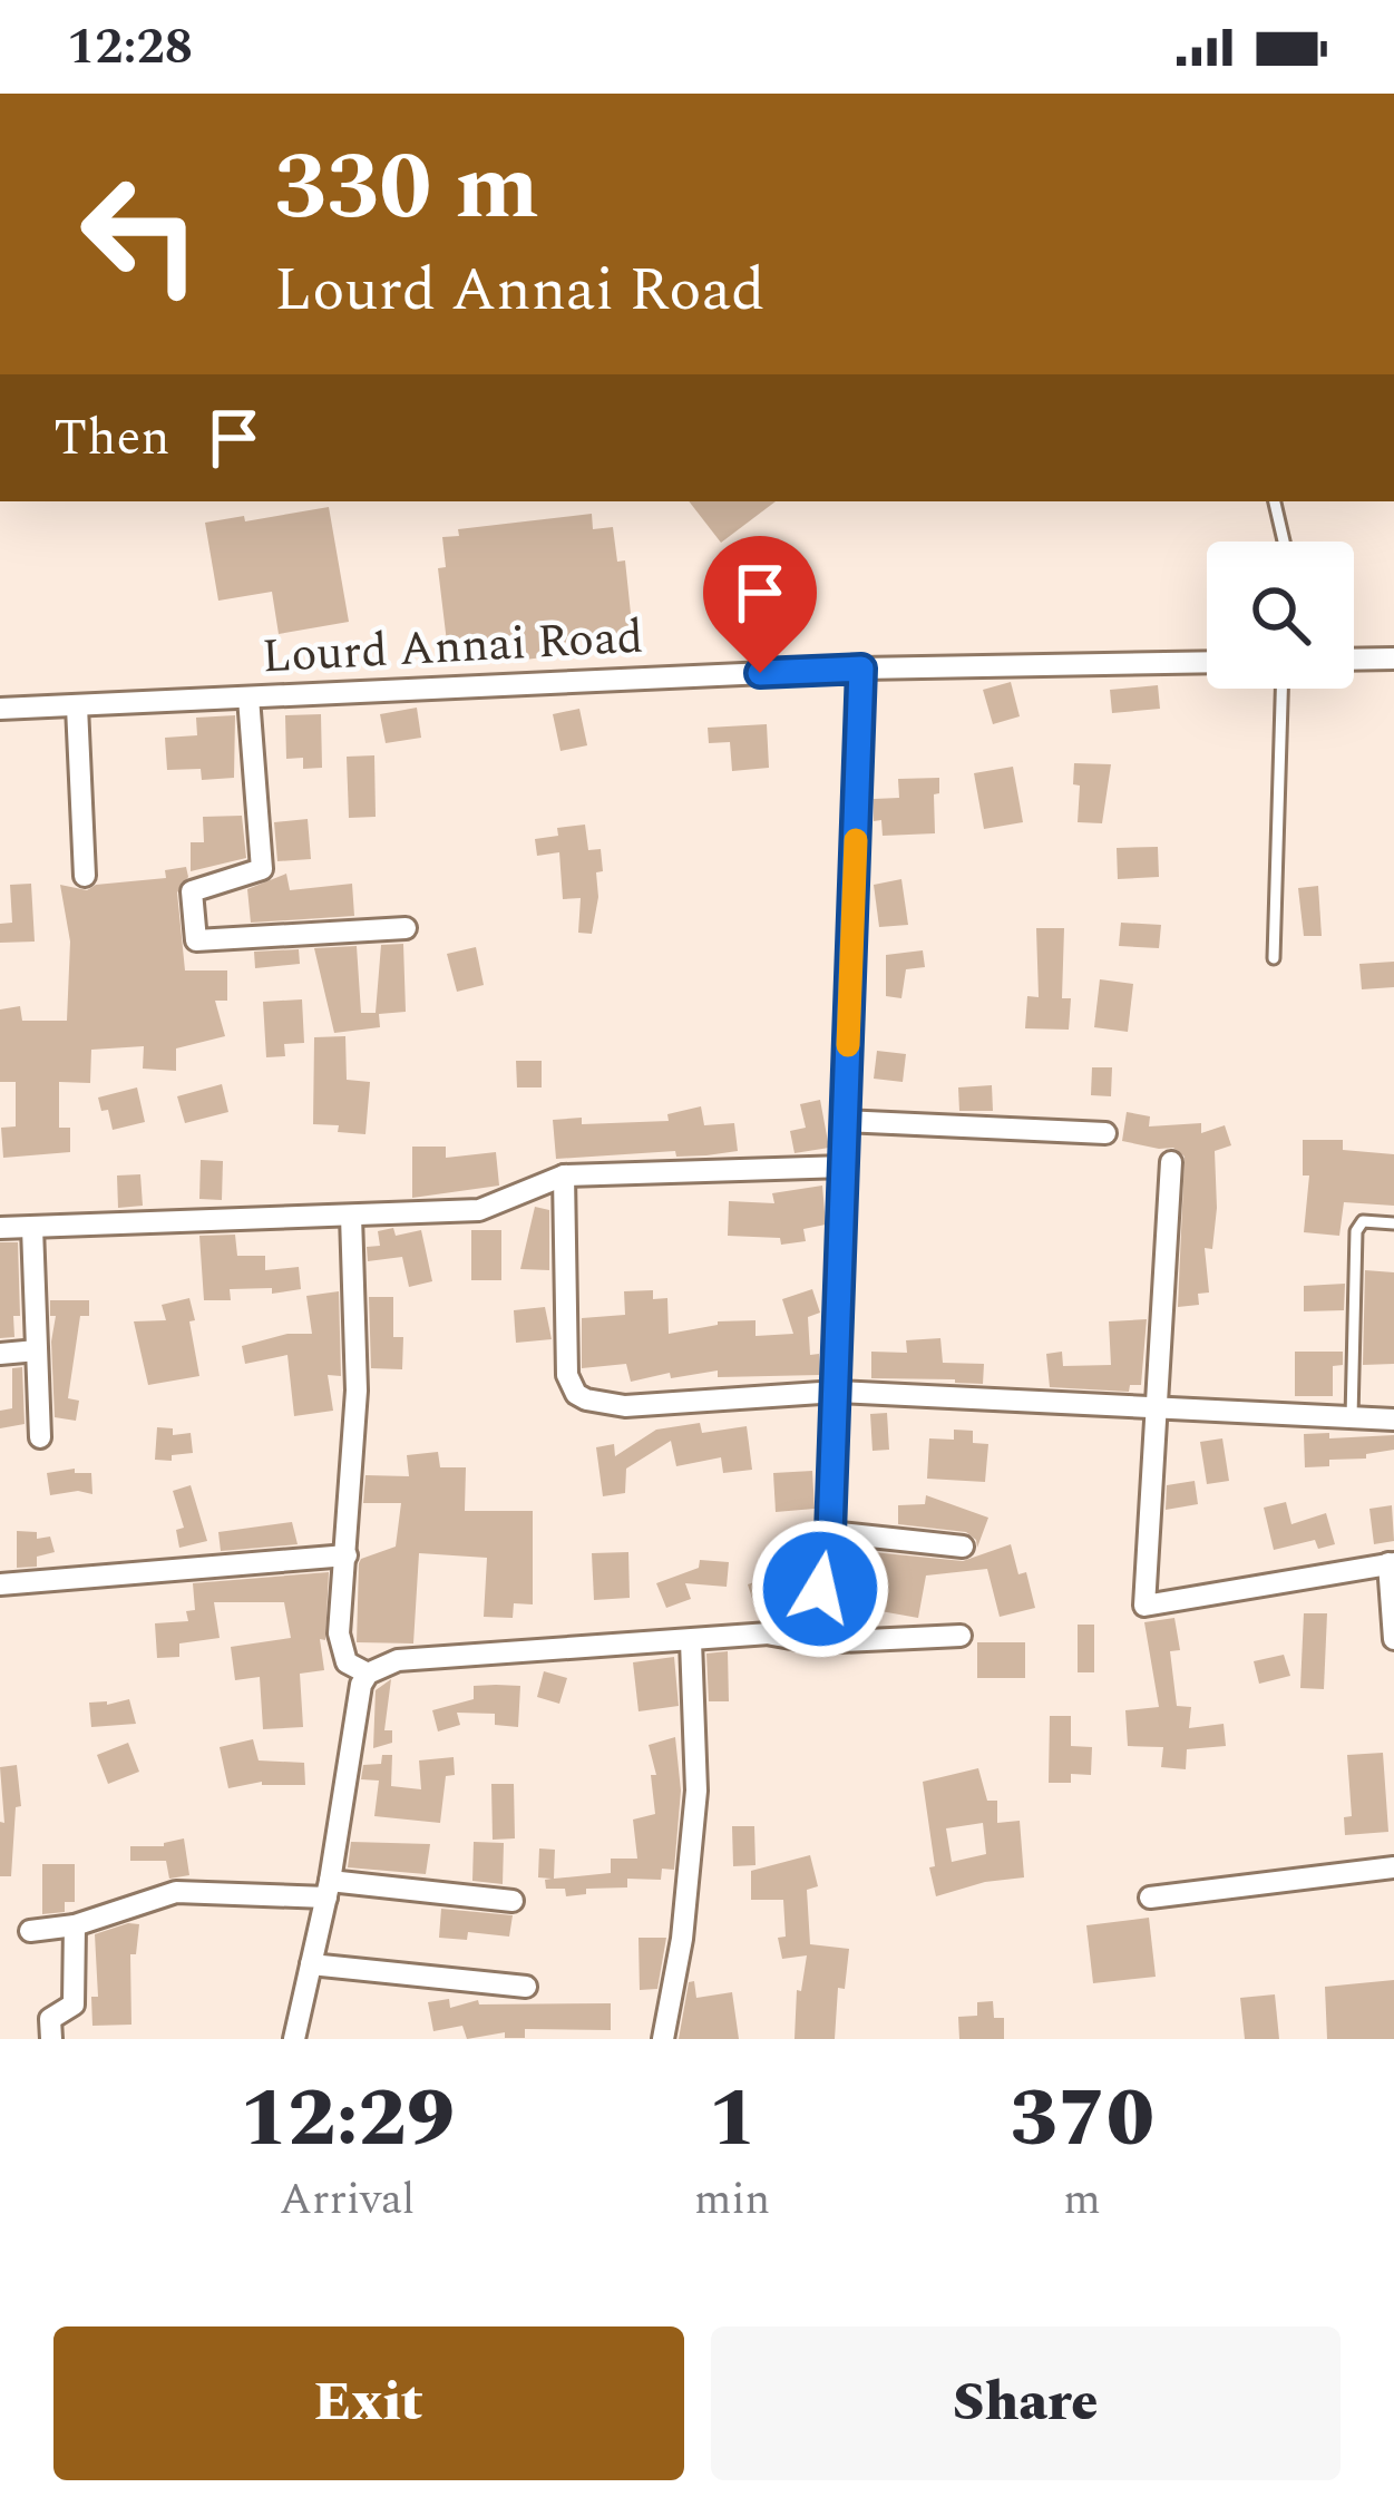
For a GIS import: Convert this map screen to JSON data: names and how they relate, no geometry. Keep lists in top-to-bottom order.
{
  "streets": {
    "street": ["Lourd Annai Road"]
  },
  "page": {
    "status": "12:28",
    "turn": ["330 m", "Lourd Annai Road"],
    "then": "Then",
    "eta": [
      "12:29",
      "Arrival",
      "1",
      "min",
      "370",
      "m"
    ],
    "buttons": ["Exit", "Share"]
  }
}
